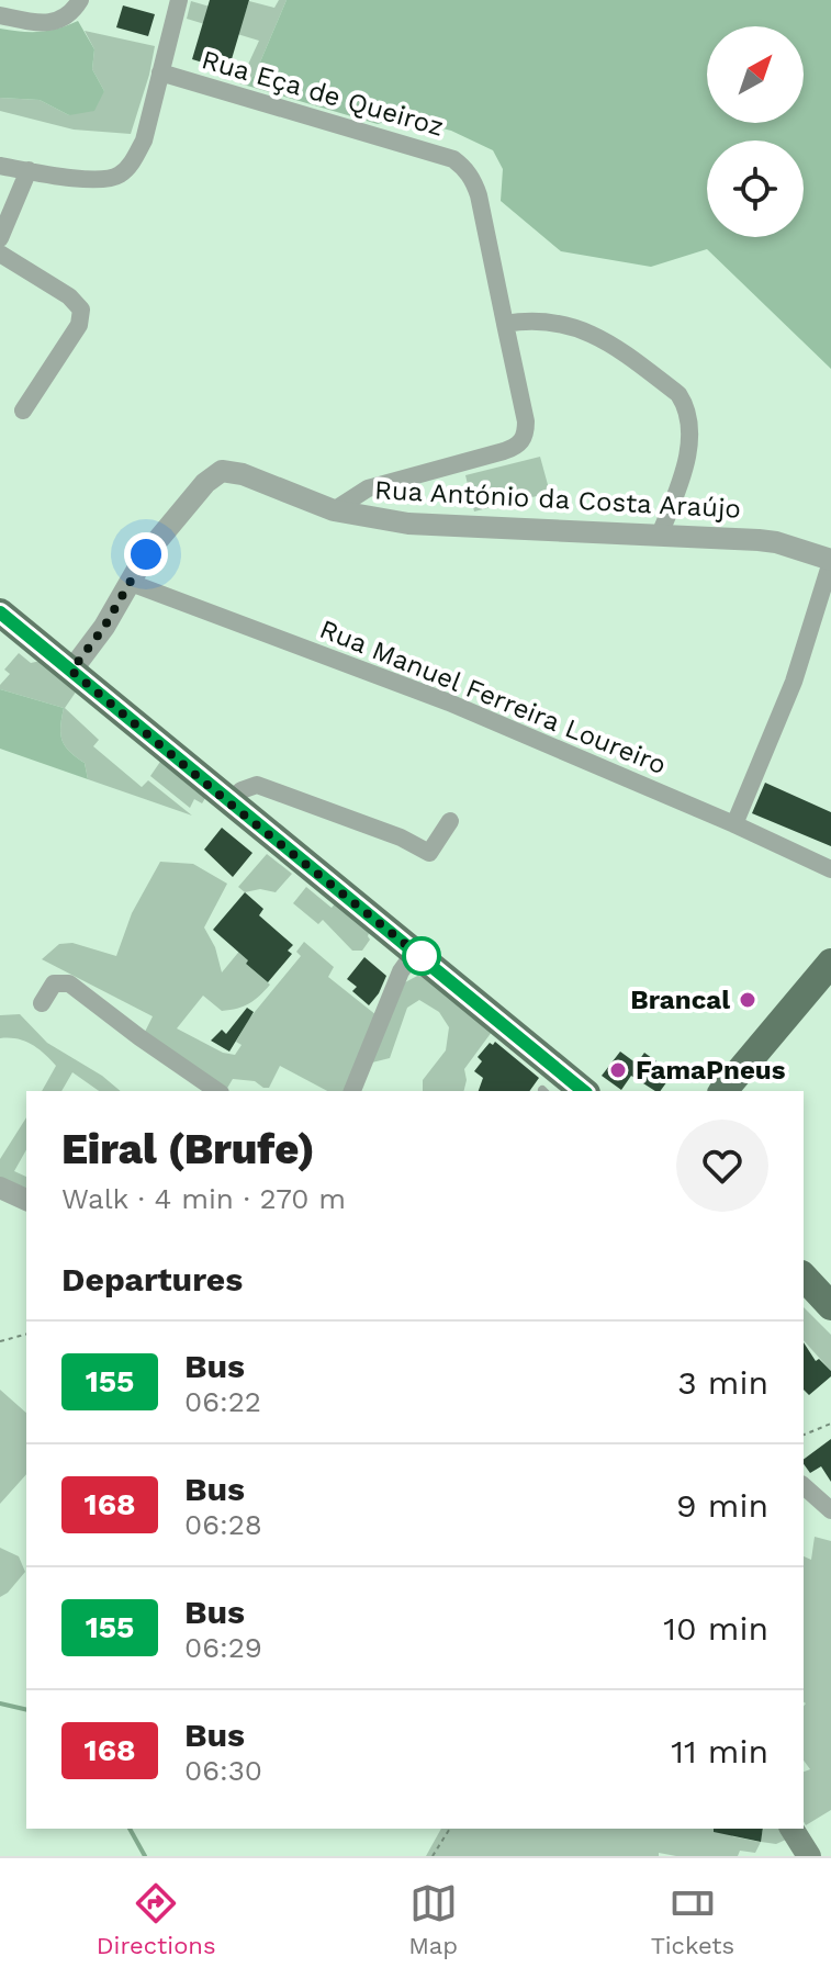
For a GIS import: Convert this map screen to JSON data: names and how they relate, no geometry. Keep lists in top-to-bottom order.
{
  "streets": {
    "street": ["Rua Eça de Queiroz", "Rua António da Costa Araújo", "Rua Manuel Ferreira Loureiro"]
  },
  "crossings": [
    ["Rua Eça de Queiroz", "Rua António da Costa Araújo"],
    ["Rua António da Costa Araújo", "Rua Manuel Ferreira Loureiro"]
  ],
  "places": ["Brancal", "FamaPneus"],
  "lines": ["bus line 155"],
  "north": "top right",
  "page": {
    "heading": [
      ["Eiral (Brufe)", "Walk · 4 min · 270 m"],
      "Departures"
    ],
    "list": [
      {
        "mark": "155",
        "name": "Bus",
        "note": "06:22",
        "value": "3 min"
      },
      {
        "mark": "168",
        "name": "Bus",
        "note": "06:28",
        "value": "9 min"
      },
      {
        "mark": "155",
        "name": "Bus",
        "note": "06:29",
        "value": "10 min"
      },
      {
        "mark": "168",
        "name": "Bus",
        "note": "06:30",
        "value": "11 min"
      }
    ],
    "tabs": ["Directions", "Map", "Tickets"]
  }
}
